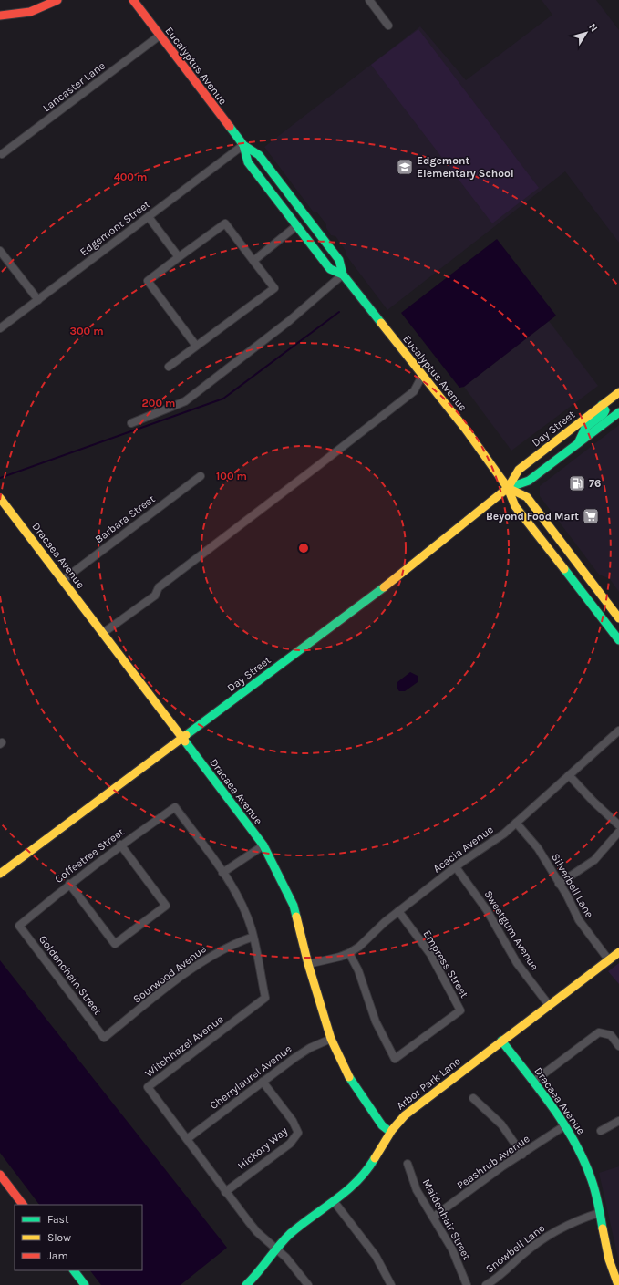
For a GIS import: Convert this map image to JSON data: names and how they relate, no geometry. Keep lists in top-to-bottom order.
{
  "streets": {
    "main road": [
      "Eucalyptus Avenue",
      "Day Street",
      "Dracaea Avenue",
      "Arbor Park Lane"
    ],
    "street": [
      "Lancaster Lane",
      "Edgemont Street",
      "Barbara Street",
      "Acacia Avenue",
      "Coffeetree Street",
      "Silverbell Lane",
      "Sweetgum Avenue",
      "Empress Street",
      "Sourwood Avenue",
      "Goldenchain Street",
      "Witchhazel Avenue",
      "Cherrylaurel Avenue",
      "Hickory Way",
      "Peashrub Avenue",
      "Maidenhair Street",
      "Snowbell Lane"
    ]
  },
  "crossings": [
    ["Eucalyptus Avenue", "Lancaster Lane"],
    ["Eucalyptus Avenue", "Edgemont Street"],
    ["Eucalyptus Avenue", "Day Street"],
    ["Day Street", "Dracaea Avenue"],
    ["Barbara Street", "Dracaea Avenue"],
    ["Dracaea Avenue", "Acacia Avenue"],
    ["Dracaea Avenue", "Cherrylaurel Avenue"],
    ["Dracaea Avenue", "Arbor Park Lane"],
    ["Dracaea Avenue", "Peashrub Avenue"],
    ["Dracaea Avenue", "Snowbell Lane"],
    ["Acacia Avenue", "Silverbell Lane"],
    ["Acacia Avenue", "Sweetgum Avenue"],
    ["Acacia Avenue", "Empress Street"],
    ["Coffeetree Street", "Goldenchain Street"],
    ["Coffeetree Street", "Witchhazel Avenue"],
    ["Silverbell Lane", "Arbor Park Lane"],
    ["Sweetgum Avenue", "Arbor Park Lane"],
    ["Sourwood Avenue", "Goldenchain Street"],
    ["Sourwood Avenue", "Witchhazel Avenue"],
    ["Witchhazel Avenue", "Cherrylaurel Avenue"],
    ["Witchhazel Avenue", "Arbor Park Lane"],
    ["Witchhazel Avenue", "Hickory Way"],
    ["Cherrylaurel Avenue", "Hickory Way"],
    ["Peashrub Avenue", "Maidenhair Street"]
  ],
  "places": {
    "school or university": ["Edgemont Elementary School"],
    "fuel station": ["76"],
    "supermarket": ["Beyond Food Mart"]
  },
  "legend": ["Fast", "Slow", "Jam"],
  "north": "top right",
  "rings": [
    "400 m",
    "300 m",
    "200 m",
    "100 m"
  ]
}
